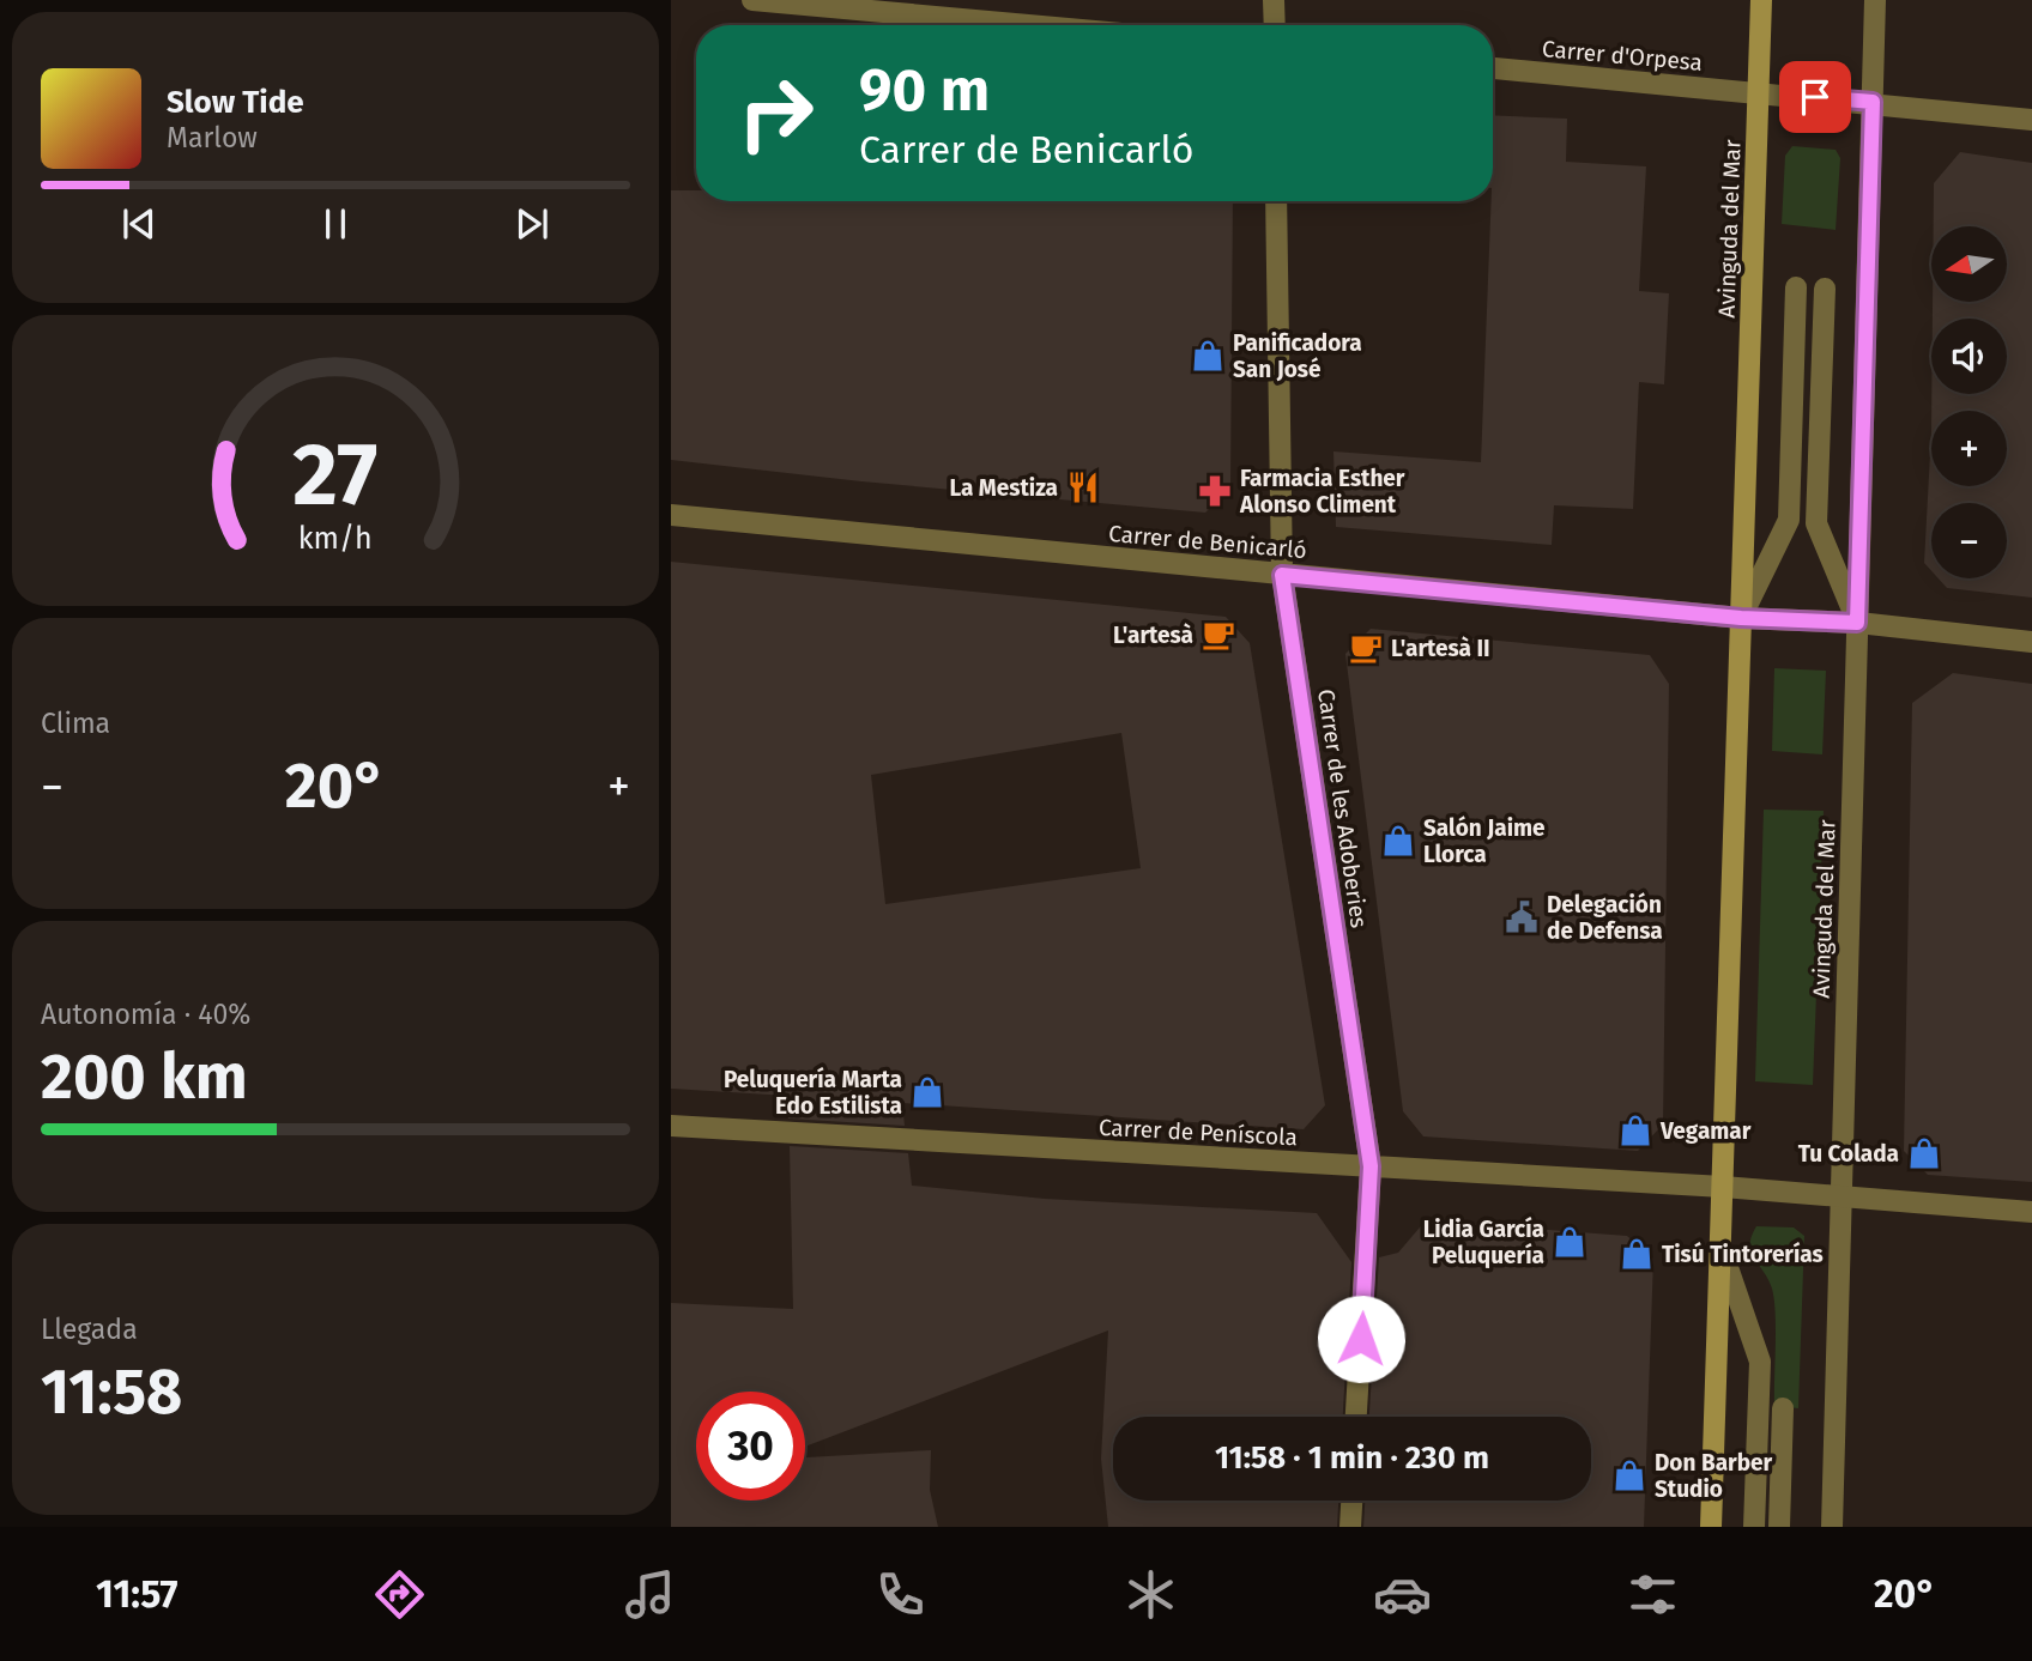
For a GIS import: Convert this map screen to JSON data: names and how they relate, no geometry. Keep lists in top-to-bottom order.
{
  "streets": {
    "street": [
      "Carrer d'Orpesa",
      "Avinguda del Mar",
      "Carrer de Benicarló",
      "Carrer de les Adoberies",
      "Carrer de Peníscola"
    ]
  },
  "crossings": [
    ["Carrer d'Orpesa", "Avinguda del Mar"],
    ["Avinguda del Mar", "Carrer de Benicarló"],
    ["Avinguda del Mar", "Carrer de Peníscola"],
    ["Carrer de Benicarló", "Carrer de les Adoberies"],
    ["Carrer de les Adoberies", "Carrer de Peníscola"]
  ],
  "places": {
    "shop": [
      "Panificadora San José",
      "Salón Jaime Llorca",
      "Peluquería Marta Edo Estilista",
      "Vegamar",
      "Tu Colada",
      "Lidia García Peluquería",
      "Tisú Tintorerías",
      "Don Barber Studio"
    ],
    "restaurant": ["La Mestiza"],
    "pharmacy": ["Farmacia Esther Alonso Climent"],
    "cafe": ["L'artesà", "L'artesà II"],
    "public building": ["Delegación de Defensa"]
  },
  "north": "left",
  "page": {
    "turn": ["90 m", "Carrer de Benicarló"],
    "song": ["Slow Tide", "Marlow"],
    "map_buttons": ["+", "−"],
    "tile": [
      "Clima",
      ["Autonomía · 40%", "200 km"],
      ["Llegada", "11:58"]
    ],
    "heat": ["−", "20°", "+"],
    "limit": "30",
    "trip": "11:58 · 1 min · 230 m",
    "tabs": ["11:57", "20°"],
    "gauge": ["27", "km/h"]
  }
}
